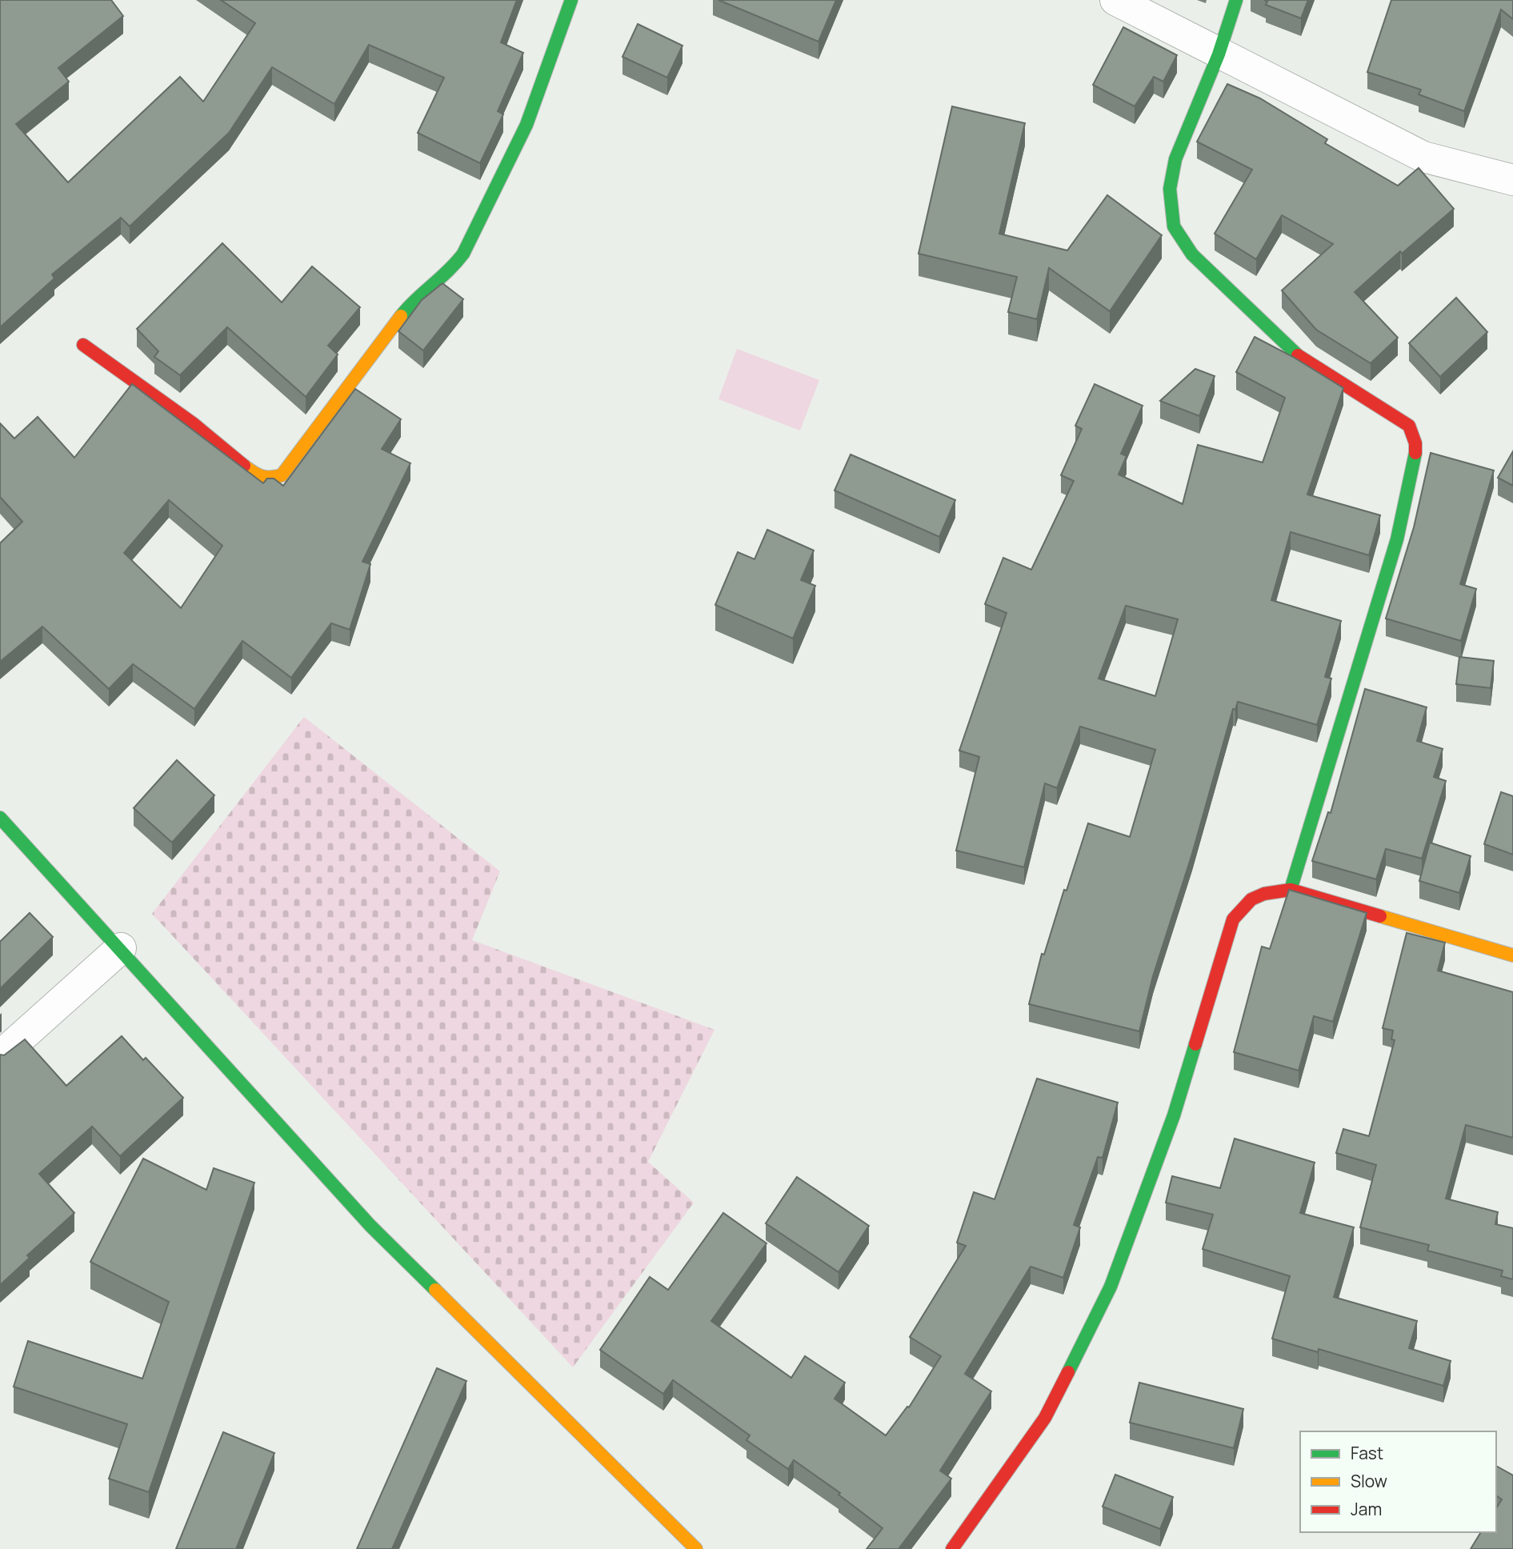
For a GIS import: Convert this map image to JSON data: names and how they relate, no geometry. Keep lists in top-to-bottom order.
{
  "legend": ["Fast", "Slow", "Jam"]
}
